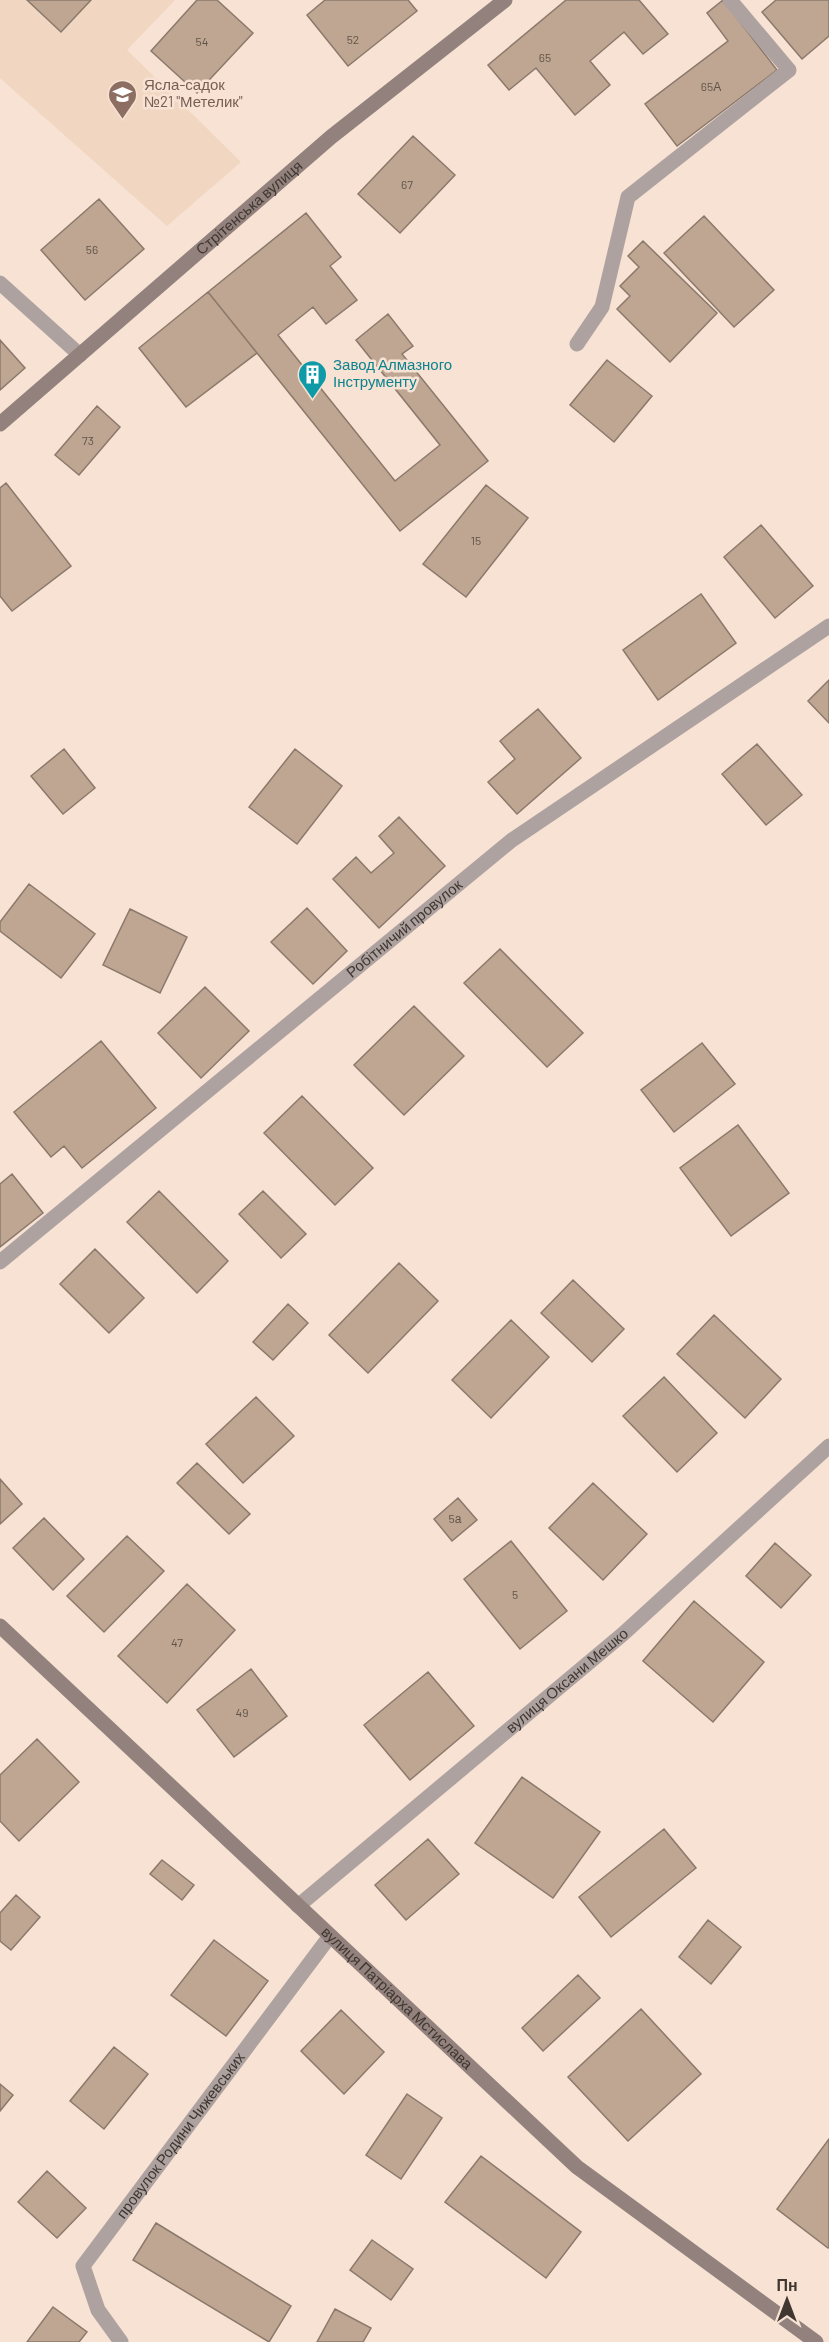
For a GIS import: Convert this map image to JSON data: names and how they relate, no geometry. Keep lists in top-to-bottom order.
{
  "streets": {
    "main road": ["Стрітенська вулиця", "вулиця Патріарха Мстислава"],
    "street": ["Робітничий провулок", "вулиця Оксани Мешко", "провулок Родини Чижевських"]
  },
  "crossings": [
    ["вулиця Оксани Мешко", "вулиця Патріарха Мстислава"],
    ["вулиця Патріарха Мстислава", "провулок Родини Чижевських"]
  ],
  "places": {
    "school or university": ["Ясла-садок №21 \"Метелик\""],
    "building": ["Завод Алмазного Інструменту"]
  },
  "house_numbers": [
    "52",
    "54",
    "65",
    "65А",
    "67",
    "56",
    "73",
    "15",
    "5а",
    "5",
    "47",
    "49"
  ],
  "north": "top"
}
